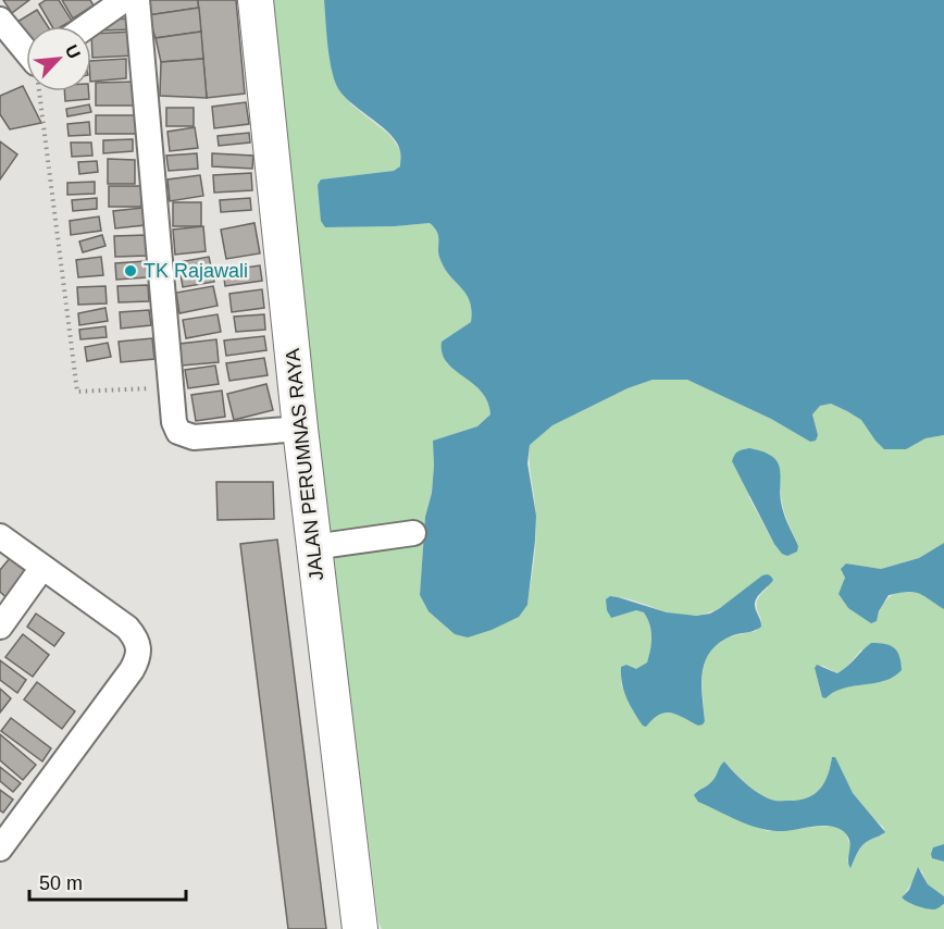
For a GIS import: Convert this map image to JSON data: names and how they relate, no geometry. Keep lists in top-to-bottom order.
{
  "streets": {
    "street": ["JALAN PERUMNAS RAYA"]
  },
  "places": ["TK Rajawali"],
  "scale_bar": "50 m",
  "north": "top right"
}
